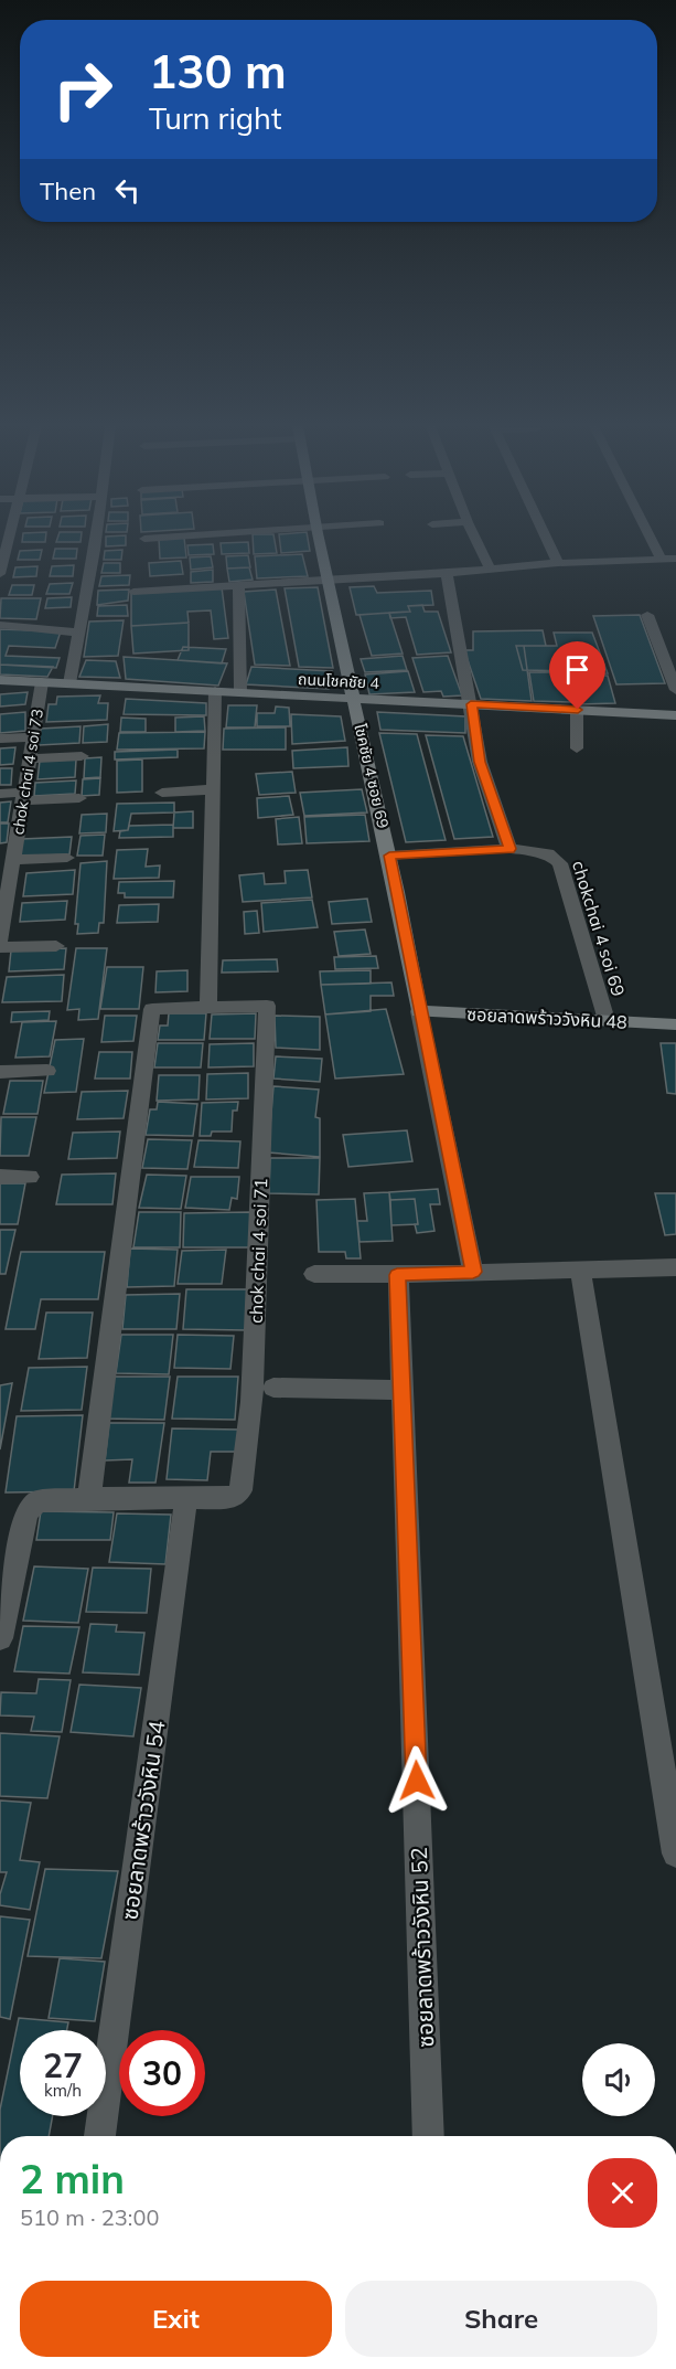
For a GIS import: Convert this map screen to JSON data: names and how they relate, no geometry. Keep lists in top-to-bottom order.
{
  "streets": {
    "street": [
      "ถนนโชคชัย 4",
      "chok chai 4 soi 73",
      "โชคชัย 4 ซอย 69",
      "chokchai 4 soi 69",
      "ซอยลาดพร้าววังหิน 48",
      "chok chai 4 soi 71",
      "ซอยลาดพร้าววังหิน 54",
      "ซอยลาดพร้าววังหิน 52"
    ]
  },
  "crossings": [
    ["ถนนโชคชัย 4", "chok chai 4 soi 73"],
    ["ถนนโชคชัย 4", "โชคชัย 4 ซอย 69"],
    ["โชคชัย 4 ซอย 69", "chokchai 4 soi 69"],
    ["โชคชัย 4 ซอย 69", "ซอยลาดพร้าววังหิน 48"],
    ["chokchai 4 soi 69", "ซอยลาดพร้าววังหิน 48"],
    ["chok chai 4 soi 71", "ซอยลาดพร้าววังหิน 54"]
  ],
  "page": {
    "turn": ["130 m", "Turn right"],
    "then": "Then",
    "speed": "27 km/h",
    "limit": "30",
    "heading": ["2 min", "510 m · 23:00"],
    "buttons": ["Exit", "Share"]
  }
}
